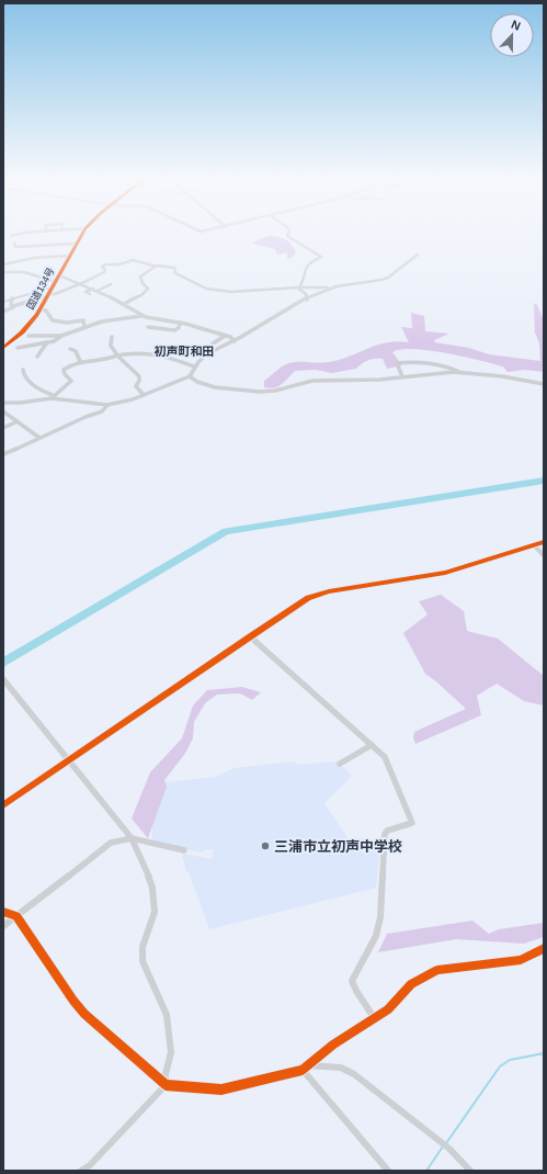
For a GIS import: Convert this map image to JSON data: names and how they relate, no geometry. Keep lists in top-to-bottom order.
{
  "streets": {
    "highway": ["国道134号"]
  },
  "districts": ["初声町和田"],
  "places": ["三浦市立初声中学校"],
  "north": "top"
}
